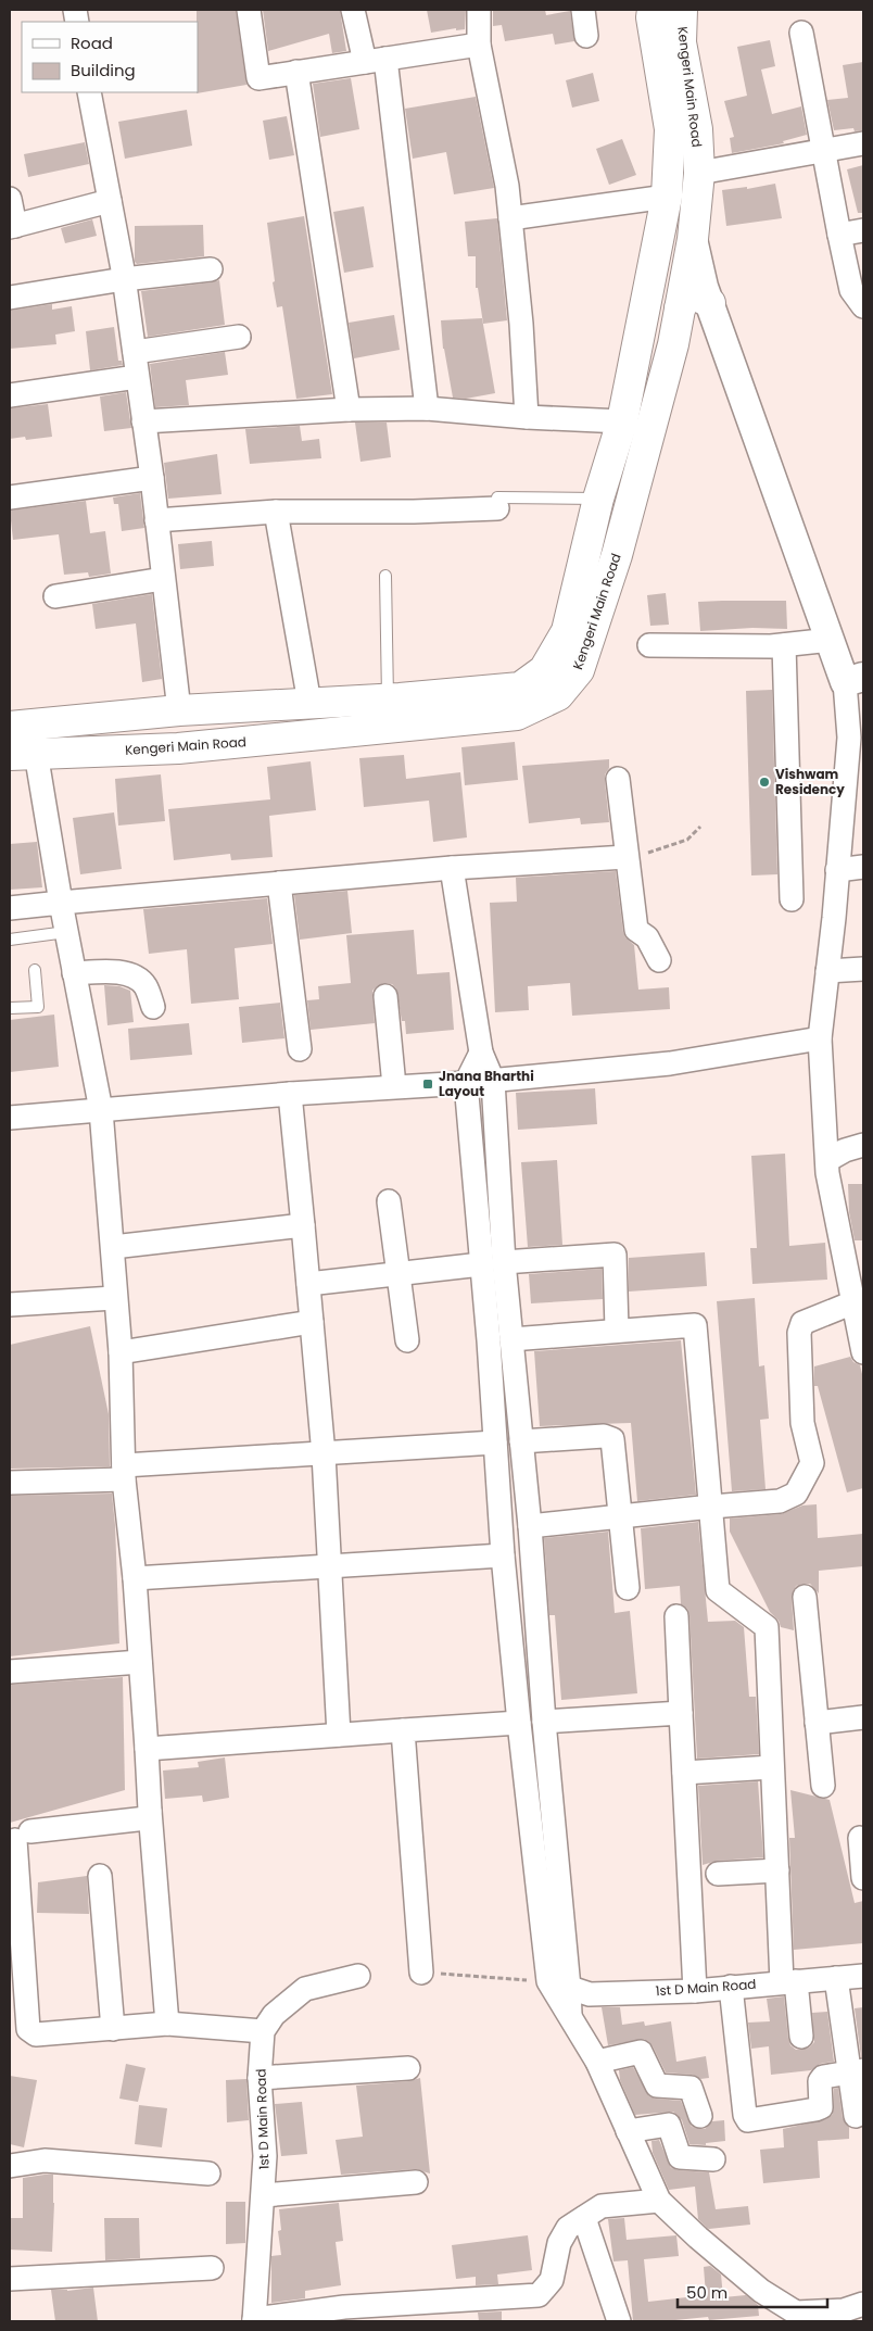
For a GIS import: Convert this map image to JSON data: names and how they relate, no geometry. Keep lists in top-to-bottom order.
{
  "streets": {
    "main road": ["Kengeri Main Road"],
    "street": ["1st D Main Road"]
  },
  "places": {
    "other": ["Vishwam Residency"],
    "transit": ["Jnana Bharthi Layout"]
  },
  "legend": ["Road", "Building"],
  "scale_bar": "50 m"
}
